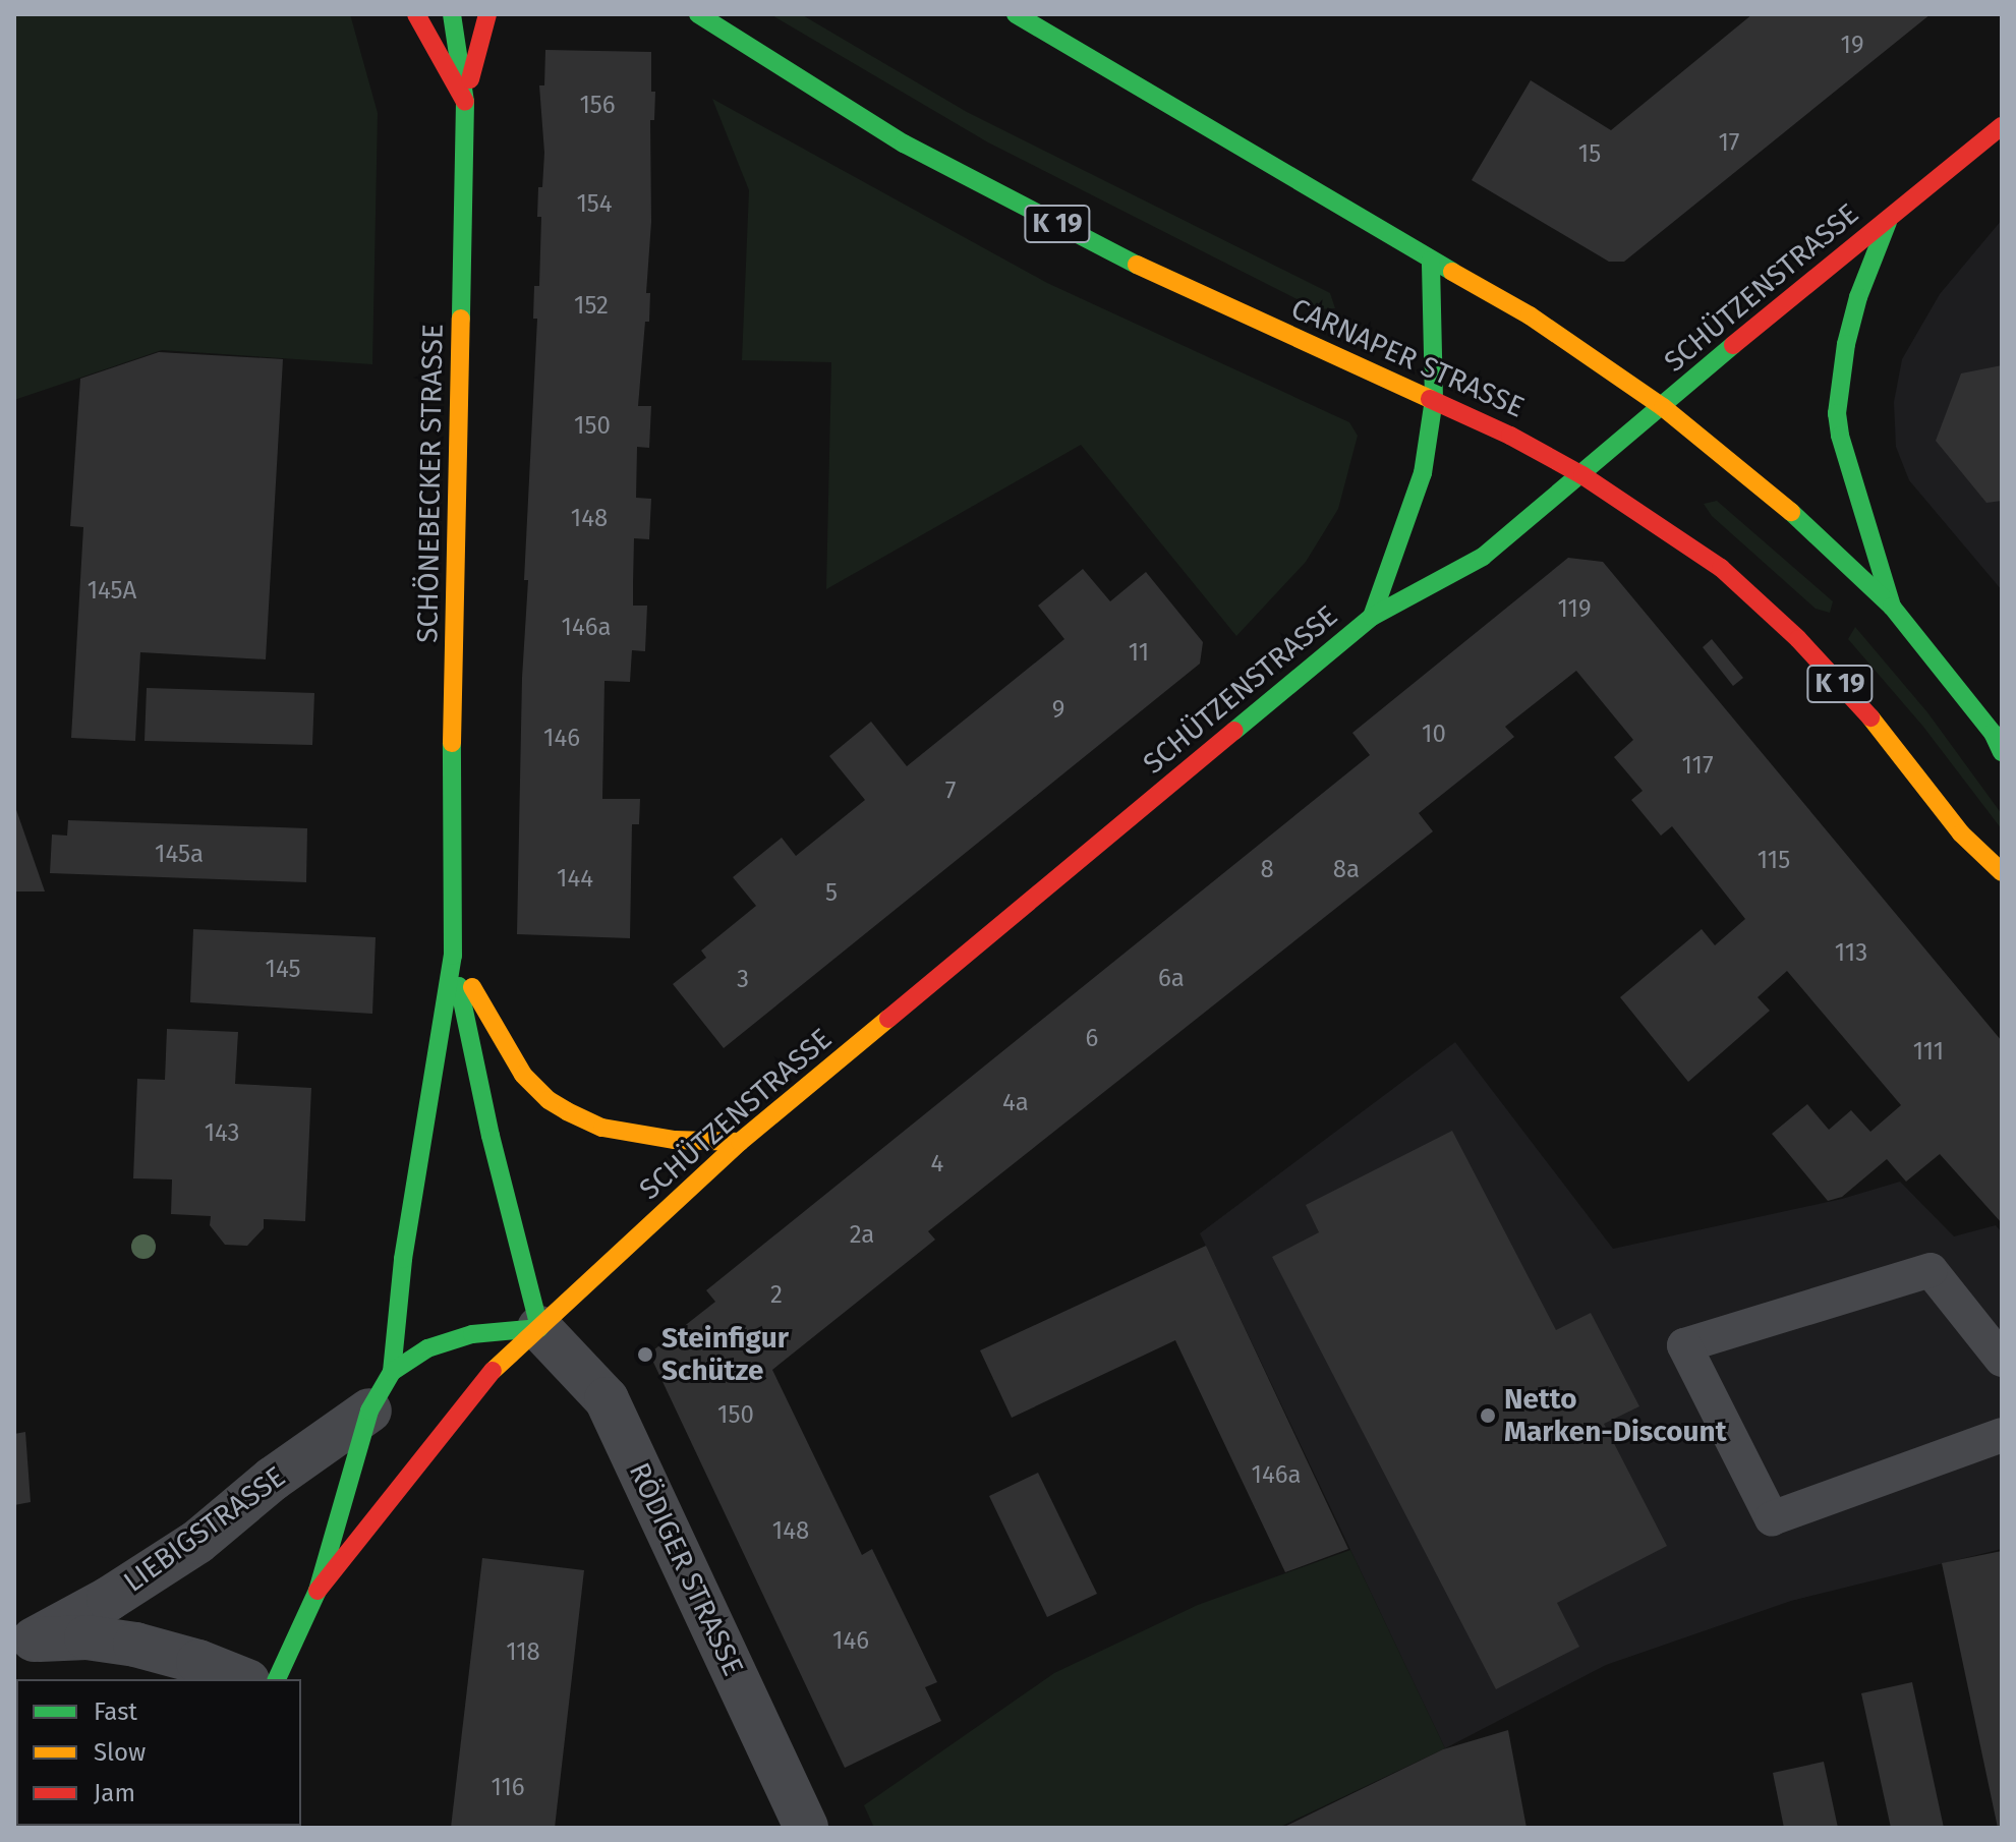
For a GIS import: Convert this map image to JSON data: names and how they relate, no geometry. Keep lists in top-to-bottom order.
{
  "streets": {
    "main road": [
      "K 19",
      "SCHÜTZENSTRASSE",
      "CARNAPER STRASSE",
      "SCHÖNEBECKER STRASSE"
    ],
    "street": ["LIEBIGSTRASSE", "RÖDIGER STRASSE"]
  },
  "crossings": [
    ["SCHÜTZENSTRASSE", "CARNAPER STRASSE"],
    ["SCHÜTZENSTRASSE", "RÖDIGER STRASSE"]
  ],
  "places": ["Steinfigur Schütze", "Netto Marken-Discount"],
  "house_numbers": [
    "19",
    "156",
    "17",
    "15",
    "154",
    "152",
    "150",
    "148",
    "145A",
    "119",
    "146a",
    "11",
    "9",
    "10",
    "146",
    "117",
    "7",
    "145a",
    "115",
    "8",
    "8a",
    "144",
    "5",
    "113",
    "145",
    "6a",
    "3",
    "6",
    "111",
    "4a",
    "143",
    "4",
    "2a",
    "2",
    "150",
    "146a",
    "148",
    "146",
    "118",
    "116"
  ],
  "legend": ["Fast", "Slow", "Jam"]
}
